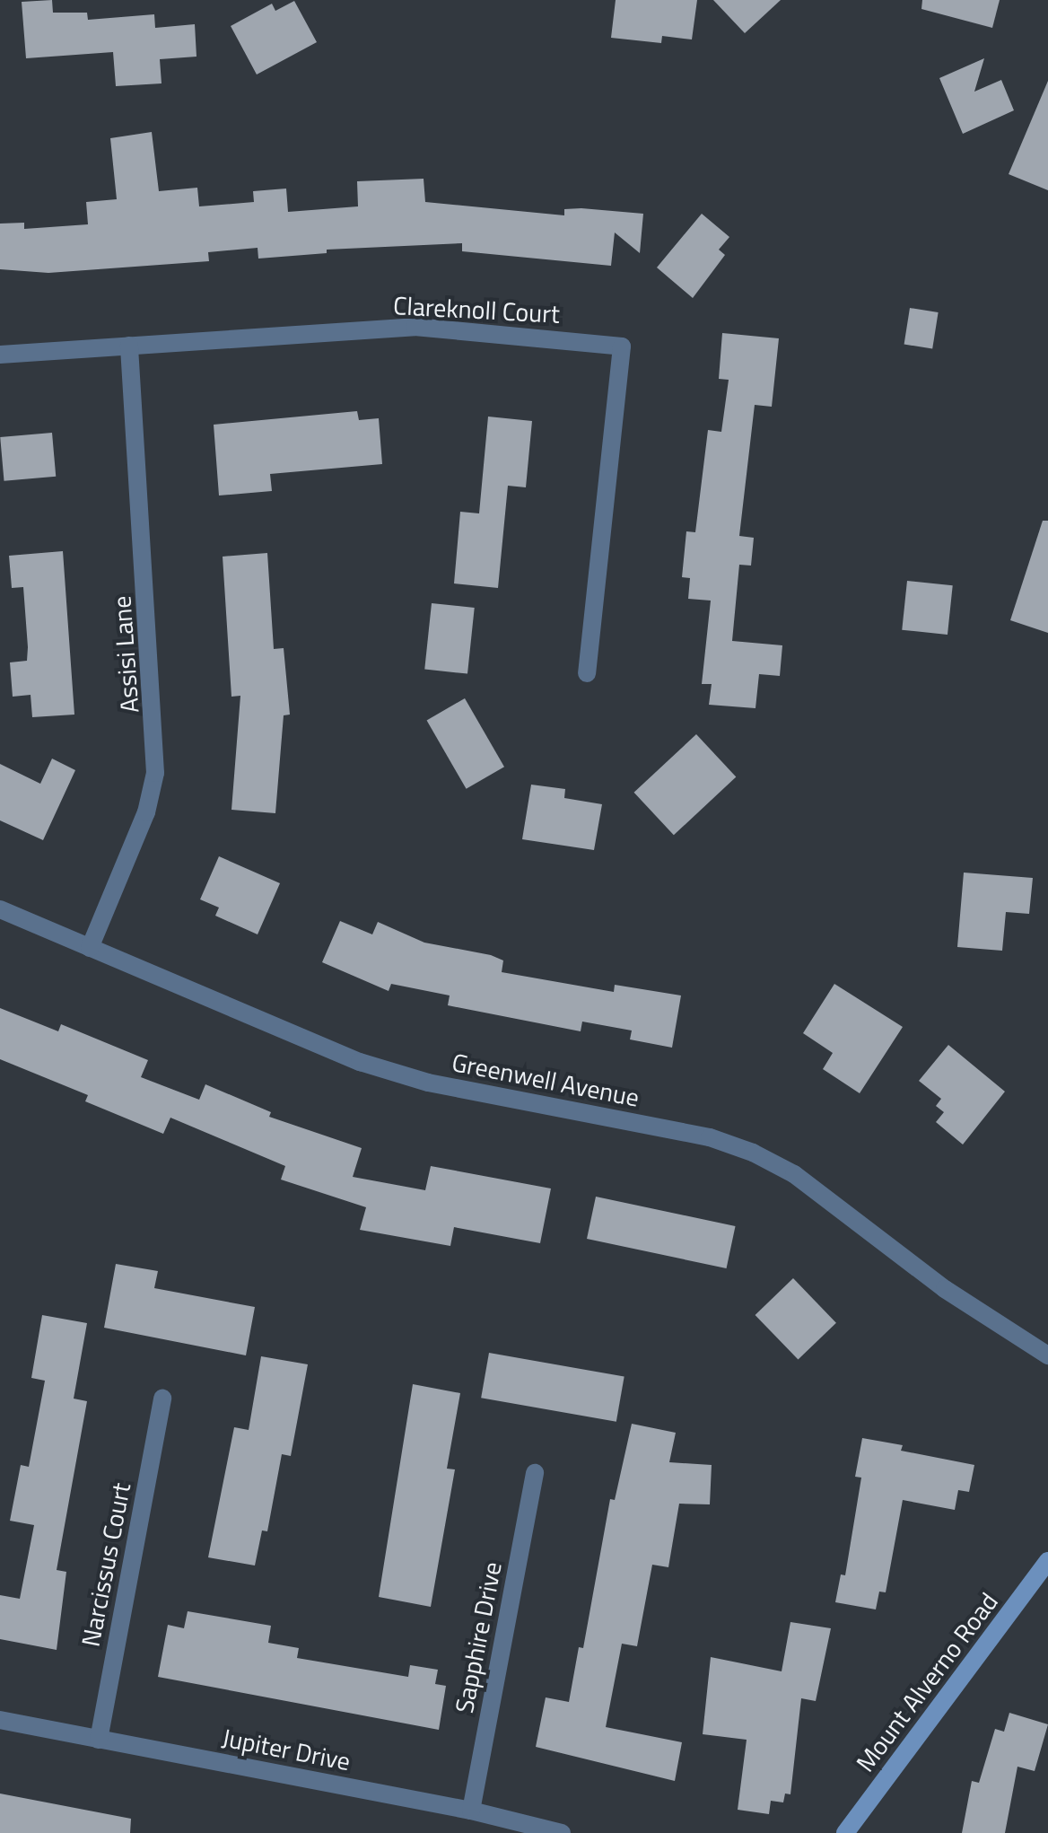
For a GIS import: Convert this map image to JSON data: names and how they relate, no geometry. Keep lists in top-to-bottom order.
{
  "streets": {
    "street": [
      "Clareknoll Court",
      "Assisi Lane",
      "Greenwell Avenue",
      "Narcissus Court",
      "Sapphire Drive",
      "Mount Alverno Road",
      "Jupiter Drive"
    ]
  },
  "crossings": [
    ["Clareknoll Court", "Assisi Lane"],
    ["Assisi Lane", "Greenwell Avenue"],
    ["Narcissus Court", "Jupiter Drive"],
    ["Sapphire Drive", "Jupiter Drive"]
  ]
}
